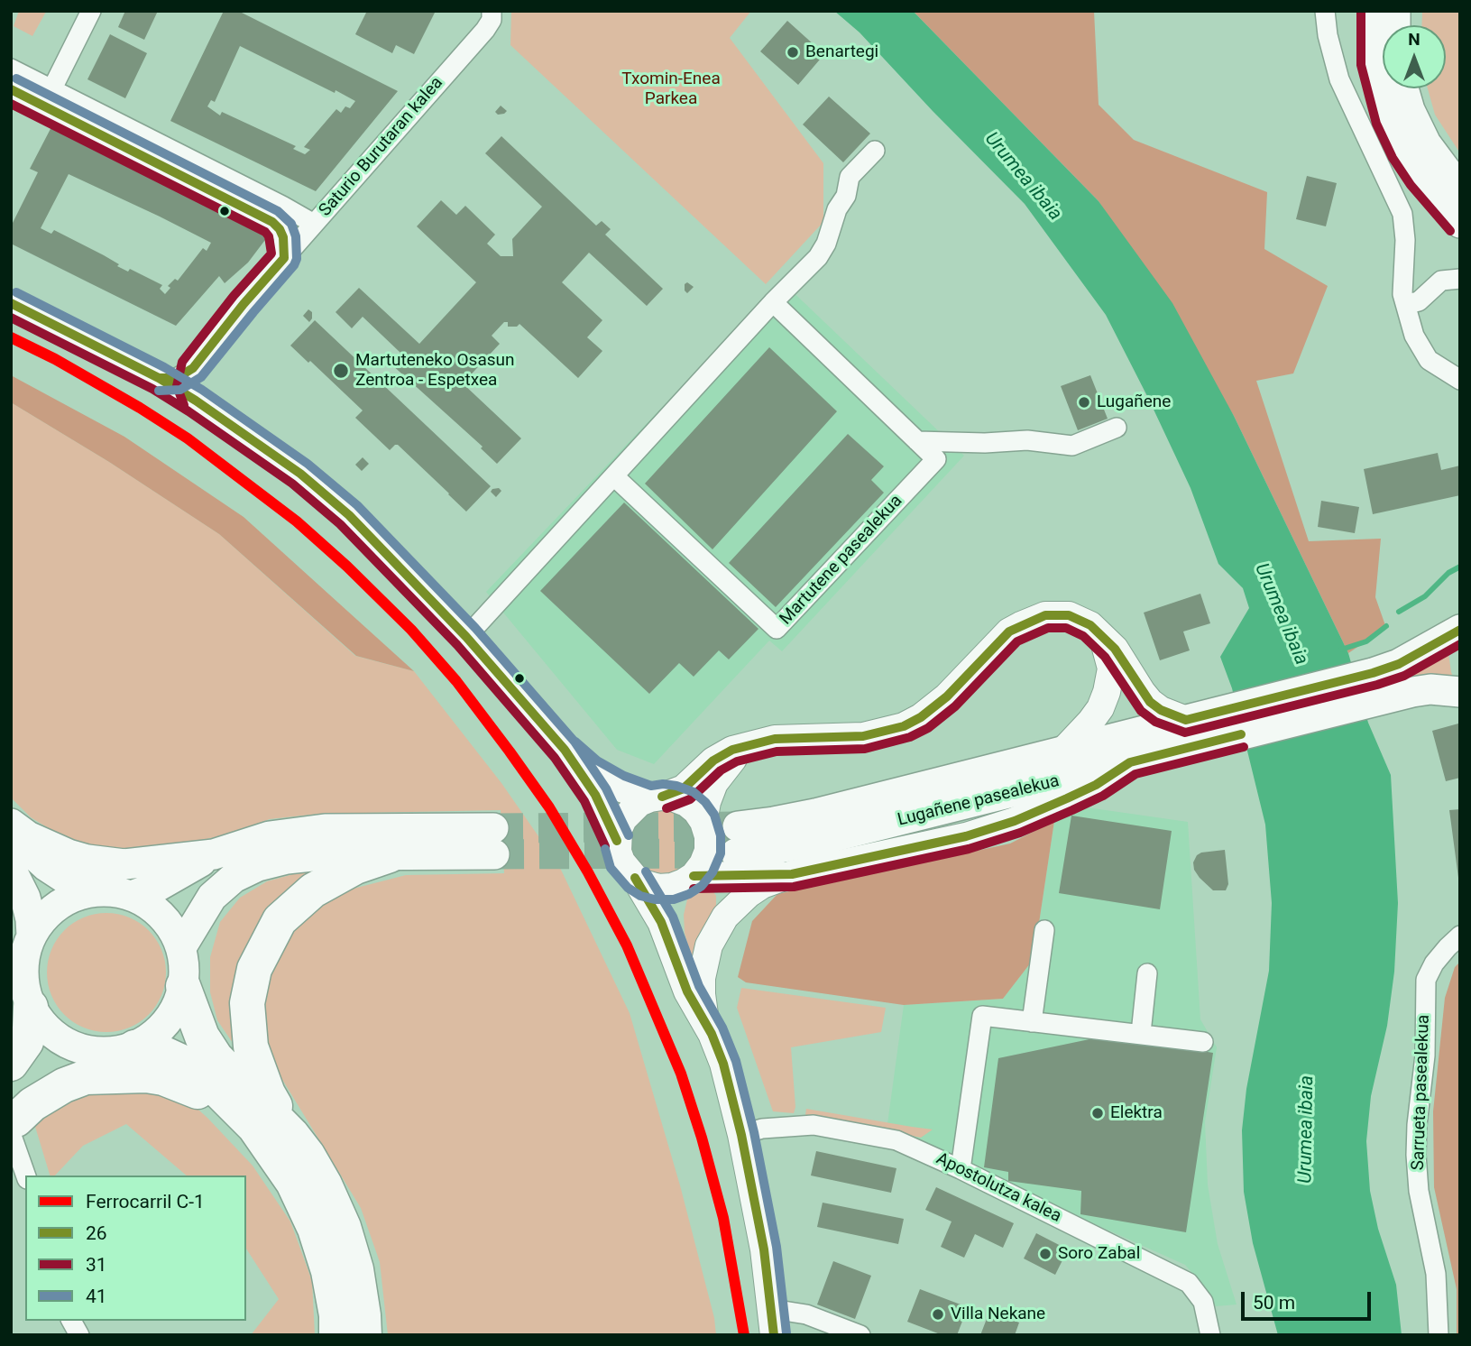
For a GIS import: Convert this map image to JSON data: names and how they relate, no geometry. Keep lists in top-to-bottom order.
{
  "streets": {
    "main road": ["Lugañene pasealekua"],
    "street": [
      "Saturio Burutaran kalea",
      "Martutene pasealekua",
      "Sarrueta pasealekua",
      "Apostolutza kalea"
    ]
  },
  "water": ["Urumea ibaia"],
  "parks": ["Txomin-Enea Parkea"],
  "places": [
    "Benartegi",
    "Martuteneko Osasun Zentroa - Espetxea",
    "Lugañene",
    "Elektra",
    "Soro Zabal",
    "Villa Nekane"
  ],
  "lines": [
    "transit line 31",
    "transit line 41",
    "transit line 26",
    "rail line C-1"
  ],
  "legend": [
    "Ferrocarril C-1",
    "26",
    "31",
    "41"
  ],
  "scale_bar": "50 m",
  "north": "top"
}
